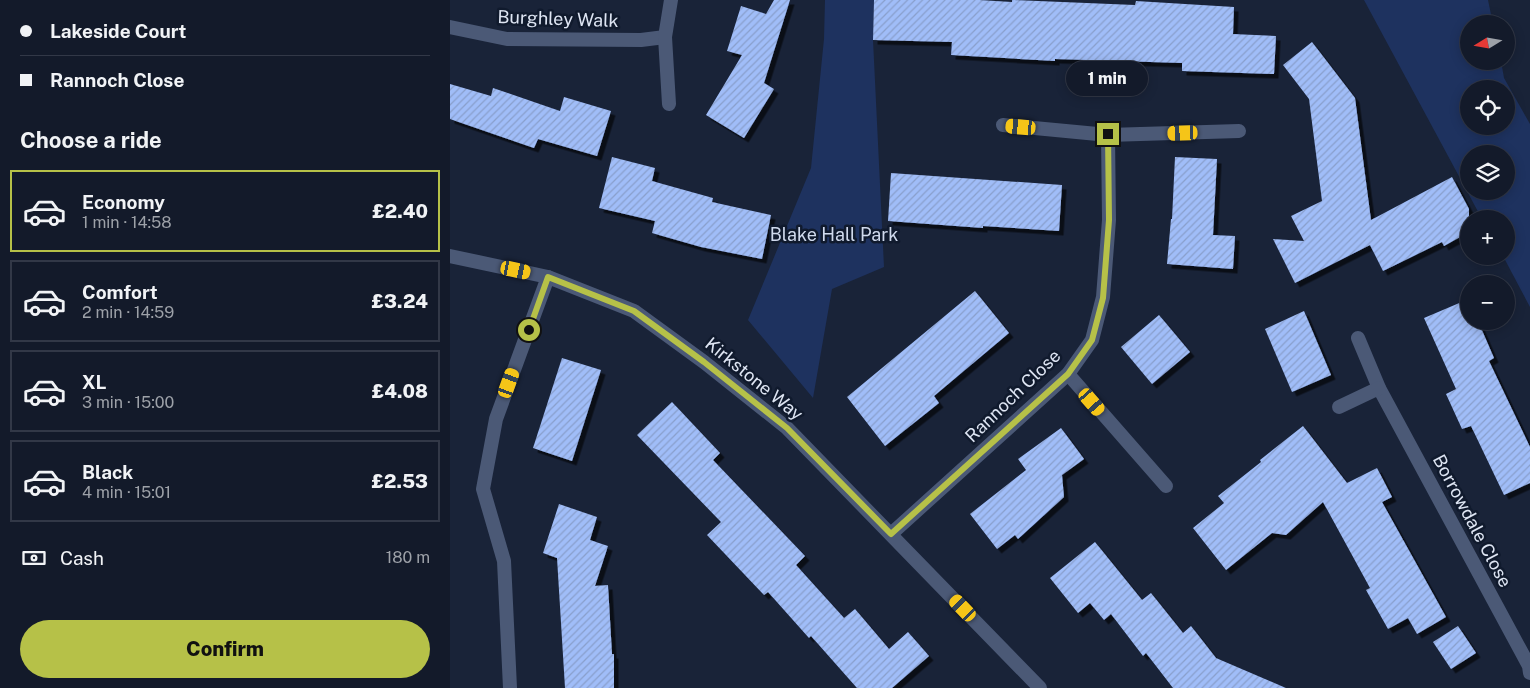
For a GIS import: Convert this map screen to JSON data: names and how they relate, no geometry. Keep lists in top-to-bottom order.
{
  "streets": {
    "street": [
      "Burghley Walk",
      "Kirkstone Way",
      "Rannoch Close",
      "Borrowdale Close"
    ]
  },
  "crossings": [
    ["Kirkstone Way", "Rannoch Close"]
  ],
  "parks": ["Blake Hall Park"],
  "north": "left",
  "page": {
    "banner": ["Lakeside Court", "Rannoch Close"],
    "map_buttons": ["+", "−"],
    "bubble": "1 min",
    "heading": "Choose a ride",
    "list": [
      {
        "name": "Economy",
        "note": "1 min · 14:58",
        "value": "£2.40"
      },
      {
        "name": "Comfort",
        "note": "2 min · 14:59",
        "value": "£3.24"
      },
      {
        "name": "XL",
        "note": "3 min · 15:00",
        "value": "£4.08"
      },
      {
        "name": "Black",
        "note": "4 min · 15:01",
        "value": "£2.53"
      }
    ],
    "pay": ["Cash", "180 m"],
    "buttons": "Confirm"
  }
}
